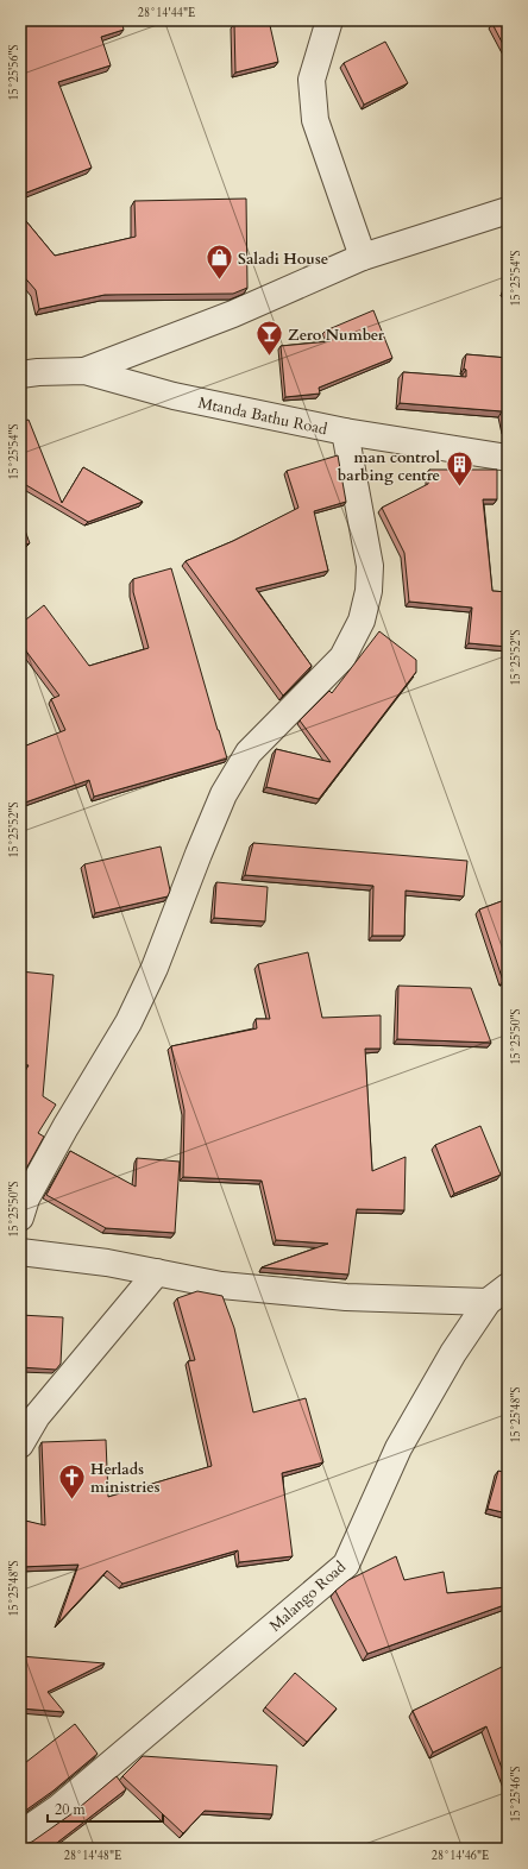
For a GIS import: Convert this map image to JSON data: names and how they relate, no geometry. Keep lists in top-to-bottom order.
{
  "streets": {
    "street": ["Mtanda Bathu Road", "Malango Road"]
  },
  "places": {
    "shop": ["Saladi House"],
    "bar": ["Zero Number"],
    "building": ["man control barbing centre"],
    "church": ["Herlads ministries"]
  },
  "scale_bar": "20 m",
  "coordinates": [
    "28°14'44\"E",
    "15°25'56\"S",
    "15°25'54\"S",
    "15°25'52\"S",
    "15°25'50\"S",
    "15°25'48\"S",
    "15°25'46\"S",
    "28°14'48\"E",
    "28°14'46\"E"
  ]
}
